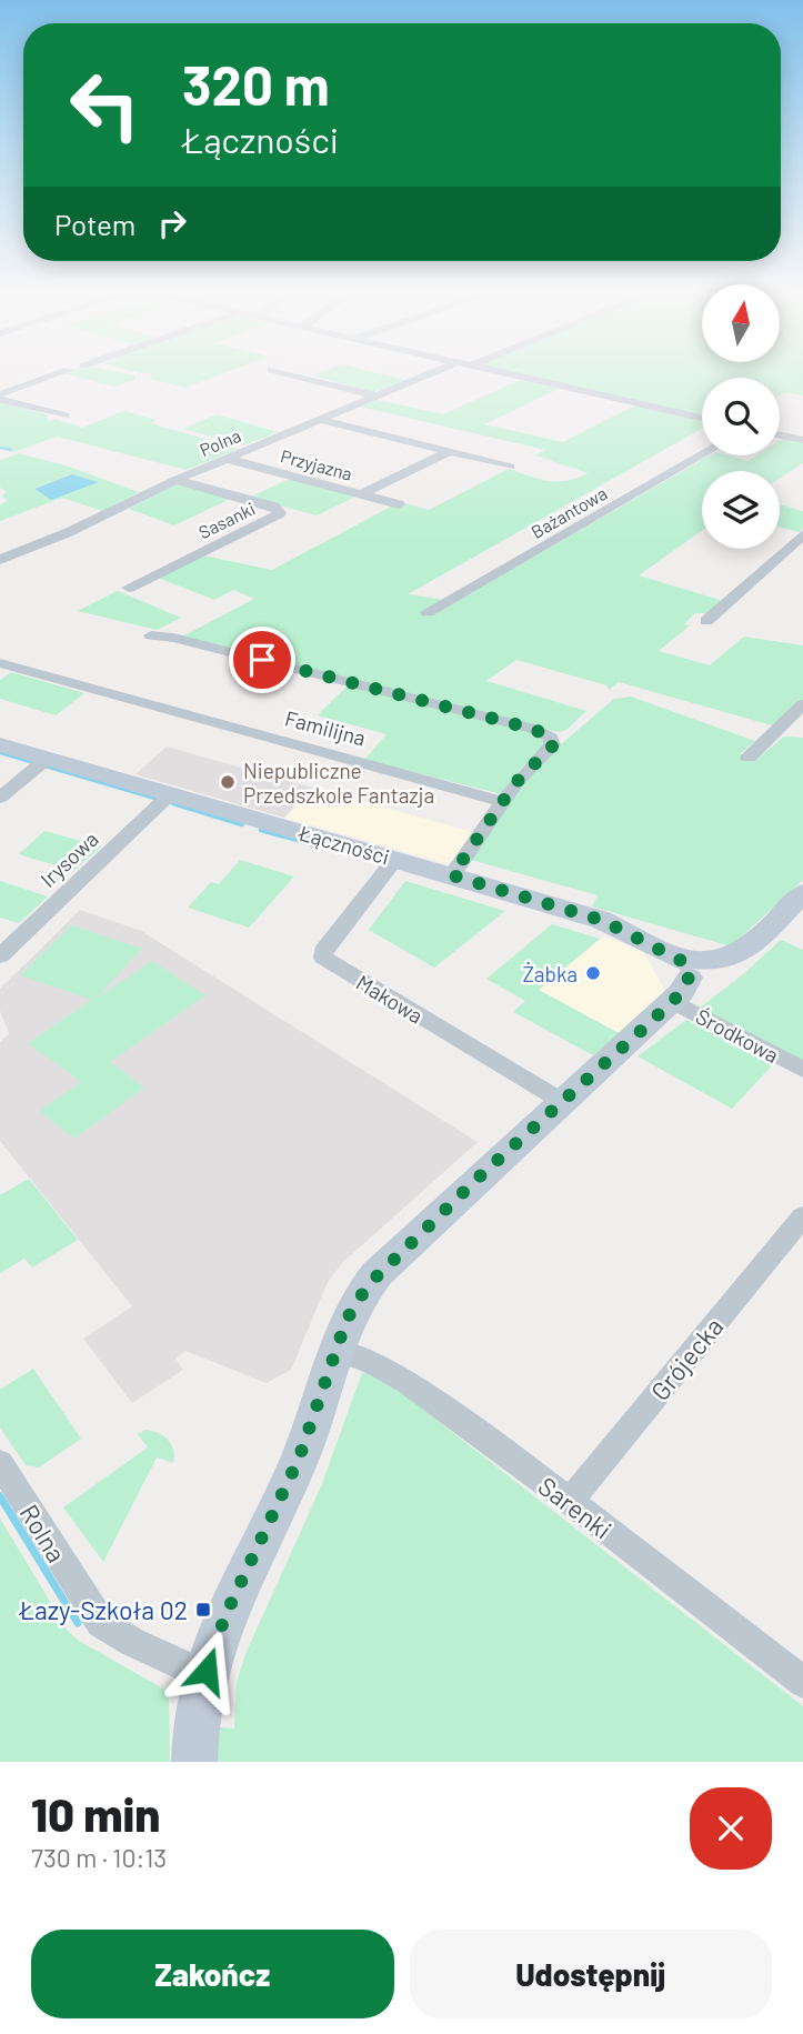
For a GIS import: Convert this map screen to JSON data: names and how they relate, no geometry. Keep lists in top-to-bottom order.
{
  "streets": {
    "street": [
      "Polna",
      "Przyjazna",
      "Bażantowa",
      "Sasanki",
      "Familijna",
      "Łączności",
      "Irysowa",
      "Makowa",
      "Środkowa",
      "Grójecka",
      "Sarenki",
      "Rolna"
    ]
  },
  "crossings": [
    ["Polna", "Przyjazna"],
    ["Polna", "Sasanki"],
    ["Łączności", "Irysowa"],
    ["Łączności", "Makowa"],
    ["Łączności", "Środkowa"],
    ["Grójecka", "Sarenki"]
  ],
  "places": {
    "other": ["Niepubliczne Przedszkole Fantazja", "Żabka"],
    "transit": ["Łazy-Szkoła 02"]
  },
  "north": "top",
  "page": {
    "turn": ["320 m", "Łączności"],
    "then": "Potem",
    "heading": ["10 min", "730 m · 10:13"],
    "buttons": ["Zakończ", "Udostępnij"]
  }
}
